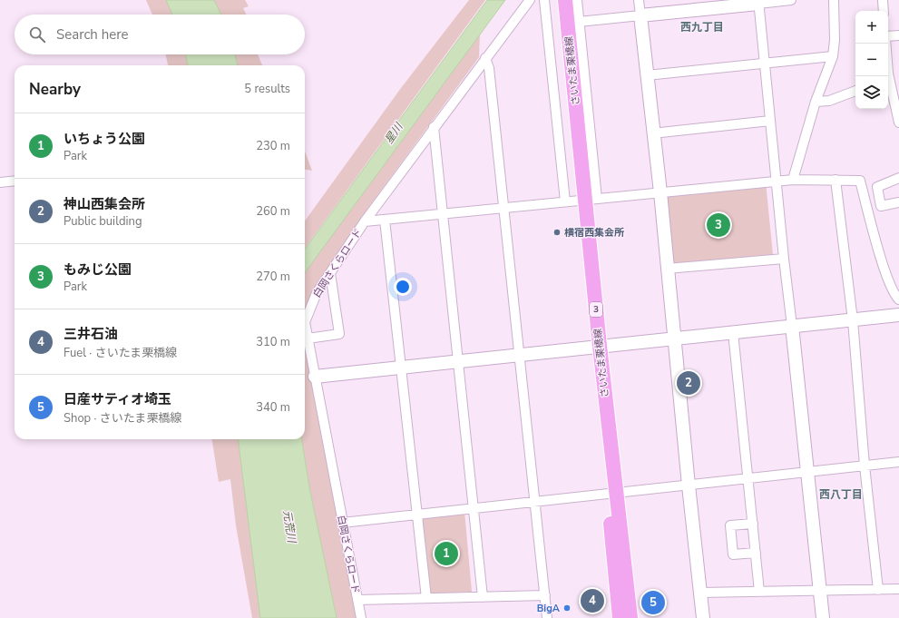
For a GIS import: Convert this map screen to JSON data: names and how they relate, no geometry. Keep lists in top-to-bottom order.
{
  "streets": {
    "main road": ["さいたま栗橋線", "3"],
    "street": ["白岡さくらロード"]
  },
  "districts": ["西九丁目", "西八丁目"],
  "water": ["星川", "元荒川"],
  "places": ["横宿西集会所", "BigA"],
  "page": {
    "map_buttons": ["+", "−"],
    "search": "Search here",
    "heading": ["Nearby", "5 results"],
    "list": [
      {
        "mark": "1",
        "name": "いちょう公園",
        "note": "Park",
        "value": "230 m"
      },
      {
        "mark": "2",
        "name": "神山西集会所",
        "note": "Public building",
        "value": "260 m"
      },
      {
        "mark": "3",
        "name": "もみじ公園",
        "note": "Park",
        "value": "270 m"
      },
      {
        "mark": "4",
        "name": "三井石油",
        "note": "Fuel · さいたま栗橋線",
        "value": "310 m"
      },
      {
        "mark": "5",
        "name": "日産サティオ埼玉",
        "note": "Shop · さいたま栗橋線",
        "value": "340 m"
      }
    ],
    "pins": [
      "3",
      "2",
      "1",
      "4",
      "5"
    ]
  }
}
